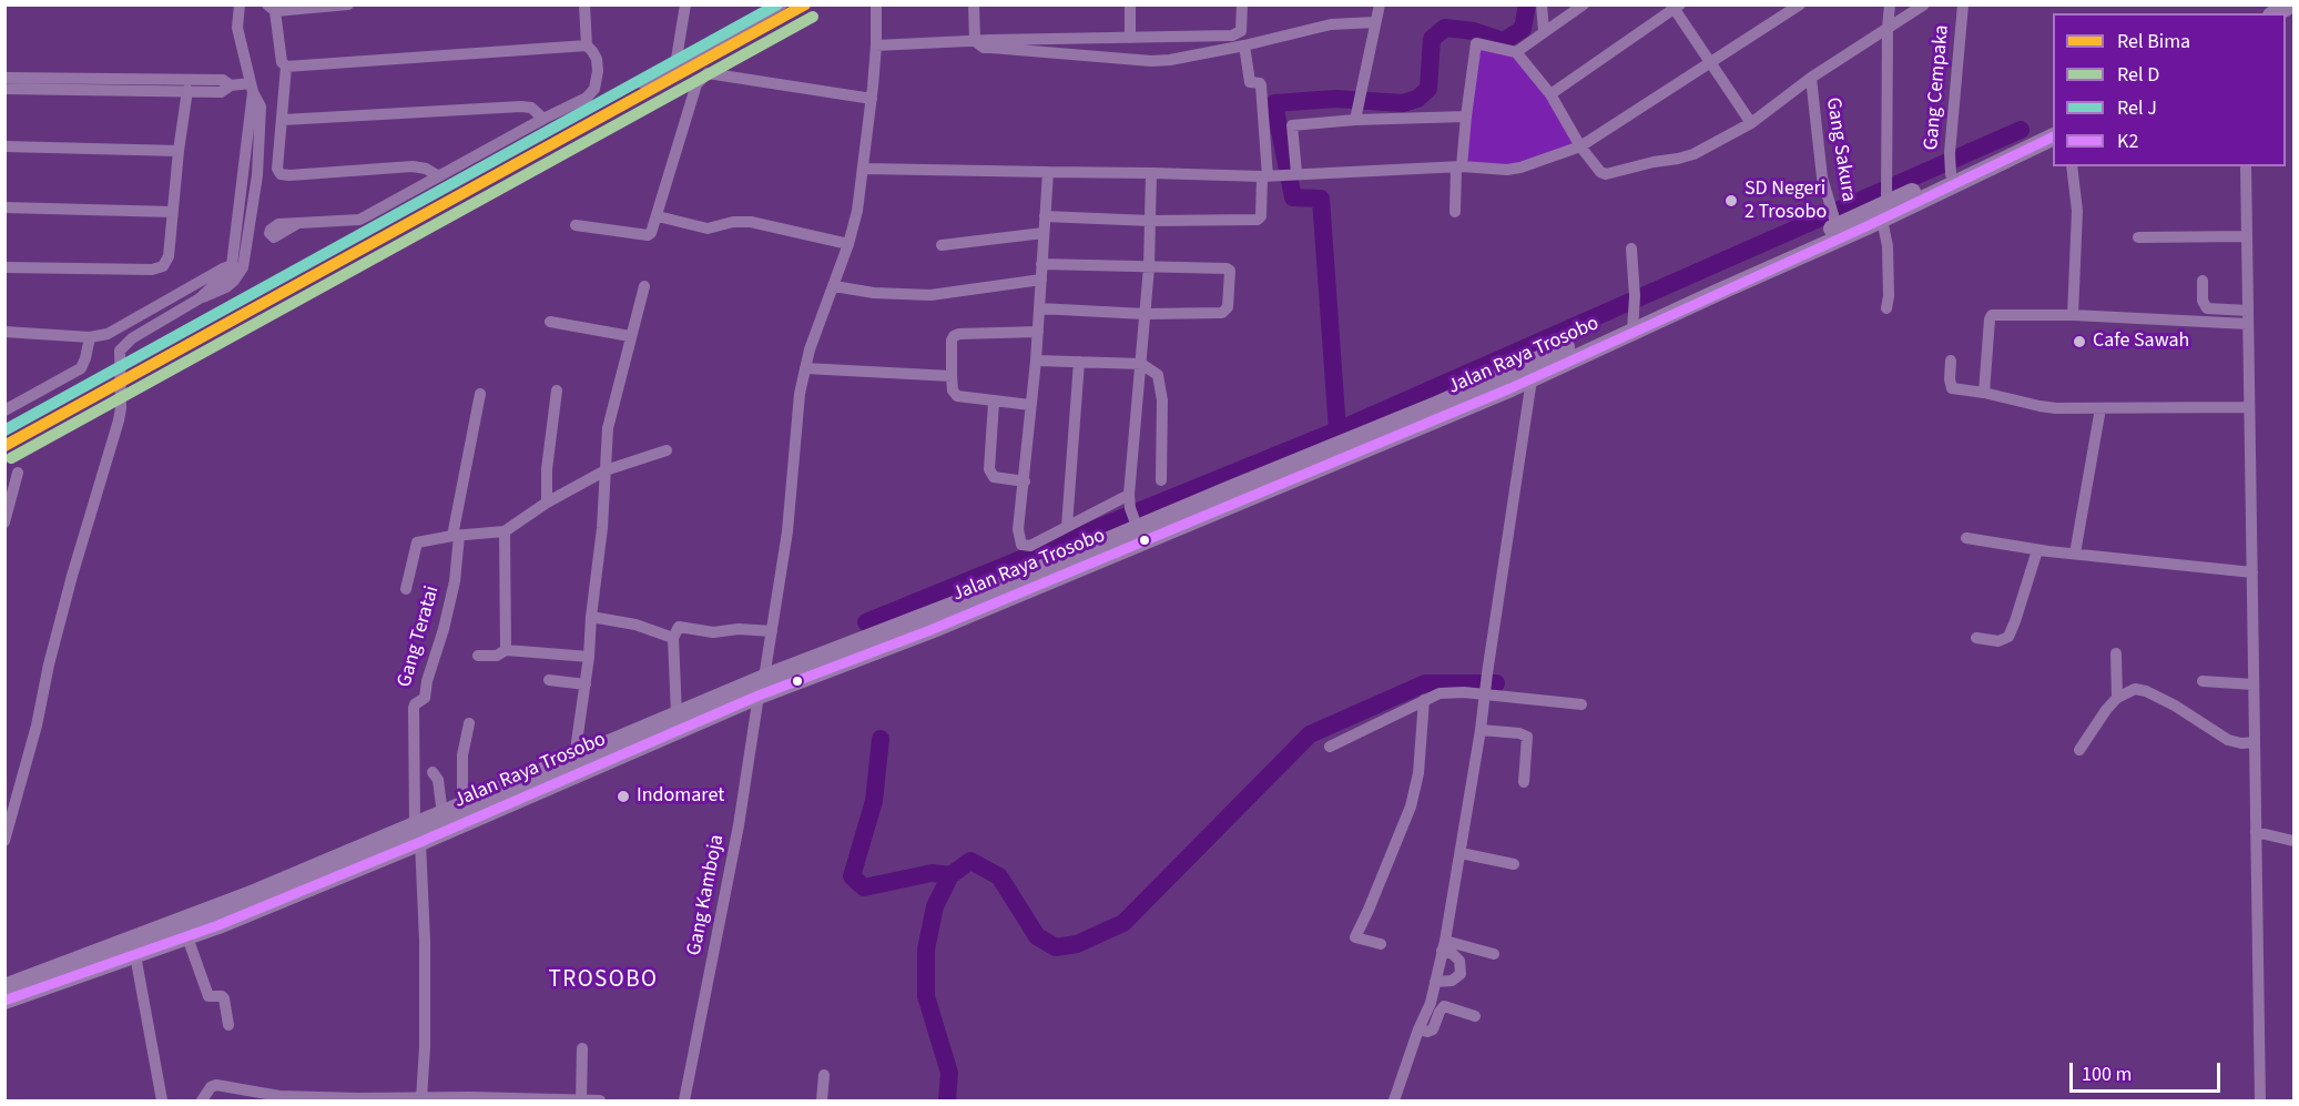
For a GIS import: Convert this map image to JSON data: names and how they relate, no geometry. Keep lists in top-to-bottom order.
{
  "streets": {
    "highway": ["Jalan Raya Trosobo"],
    "street": [
      "Gang Cempaka",
      "Gang Sakura",
      "Gang Teratai",
      "Gang Kamboja"
    ]
  },
  "crossings": [
    ["Gang Cempaka", "Jalan Raya Trosobo"],
    ["Gang Sakura", "Jalan Raya Trosobo"],
    ["Jalan Raya Trosobo", "Gang Teratai"],
    ["Jalan Raya Trosobo", "Gang Kamboja"]
  ],
  "districts": ["TROSOBO"],
  "places": ["SD Negeri 2 Trosobo", "Cafe Sawah", "Indomaret"],
  "lines": [
    "rail line Bima",
    "rail line J",
    "rail line D",
    "transit line K2"
  ],
  "legend": [
    "Rel Bima",
    "Rel D",
    "Rel J",
    "K2"
  ],
  "scale_bar": "100 m"
}
